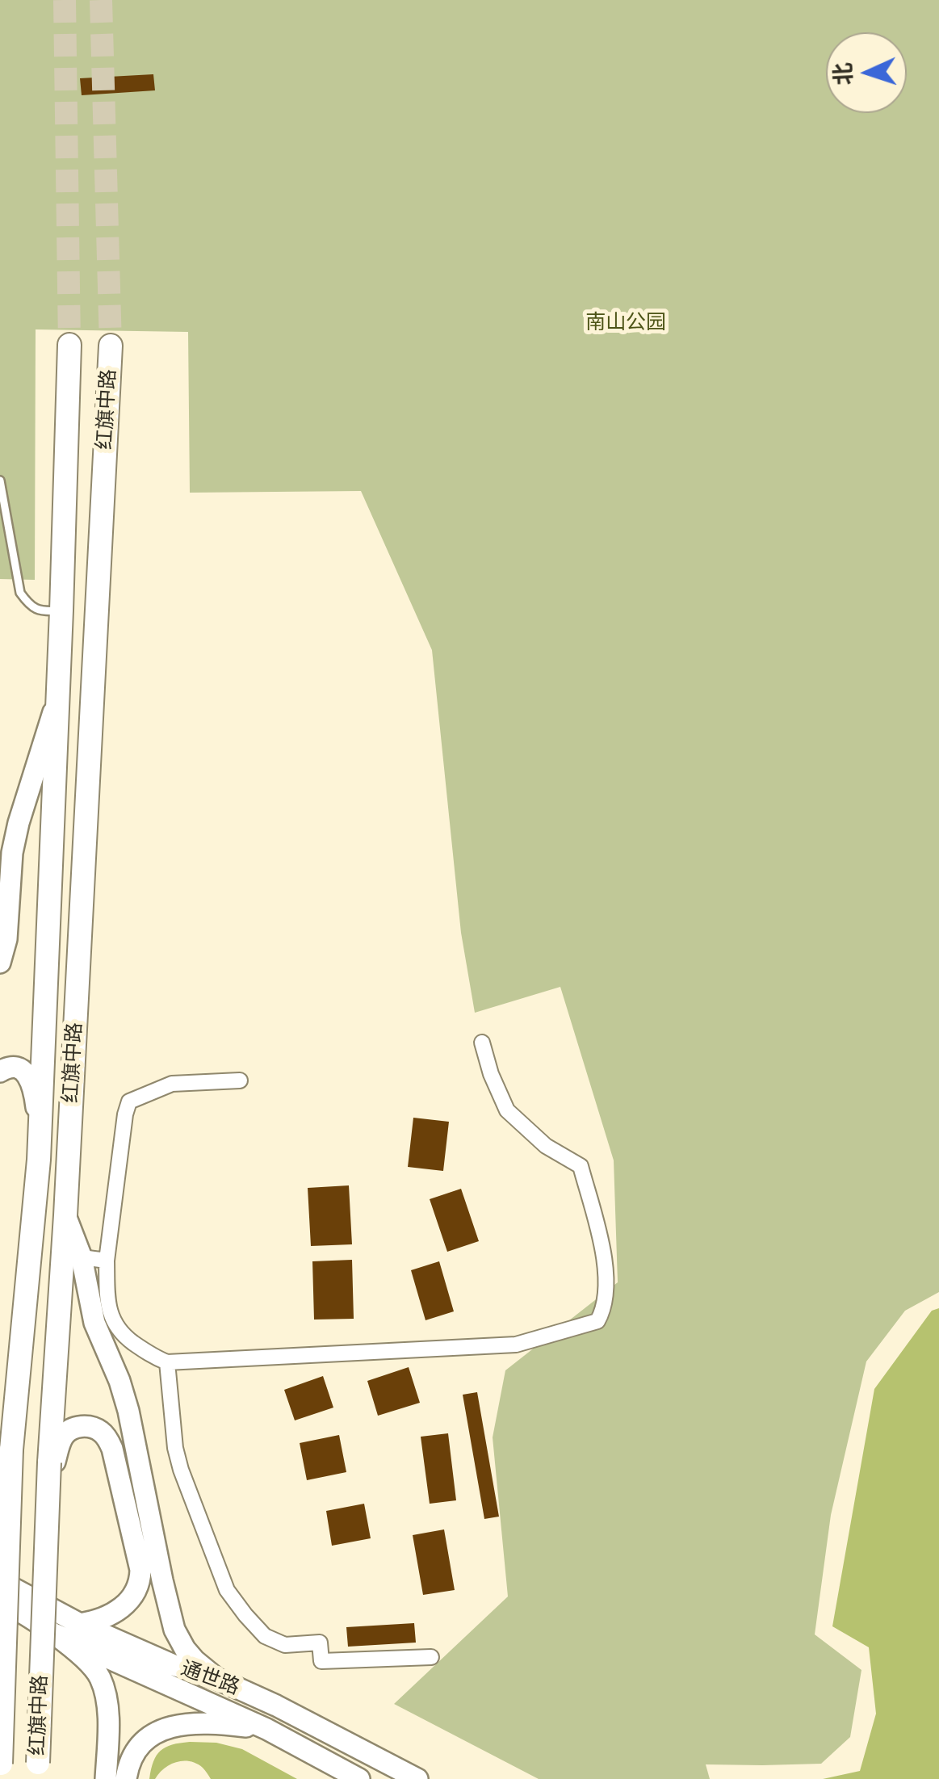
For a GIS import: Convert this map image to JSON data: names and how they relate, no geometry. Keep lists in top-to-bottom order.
{
  "streets": {
    "main road": ["红旗中路", "通世路"]
  },
  "parks": ["南山公园"],
  "north": "left"
}
